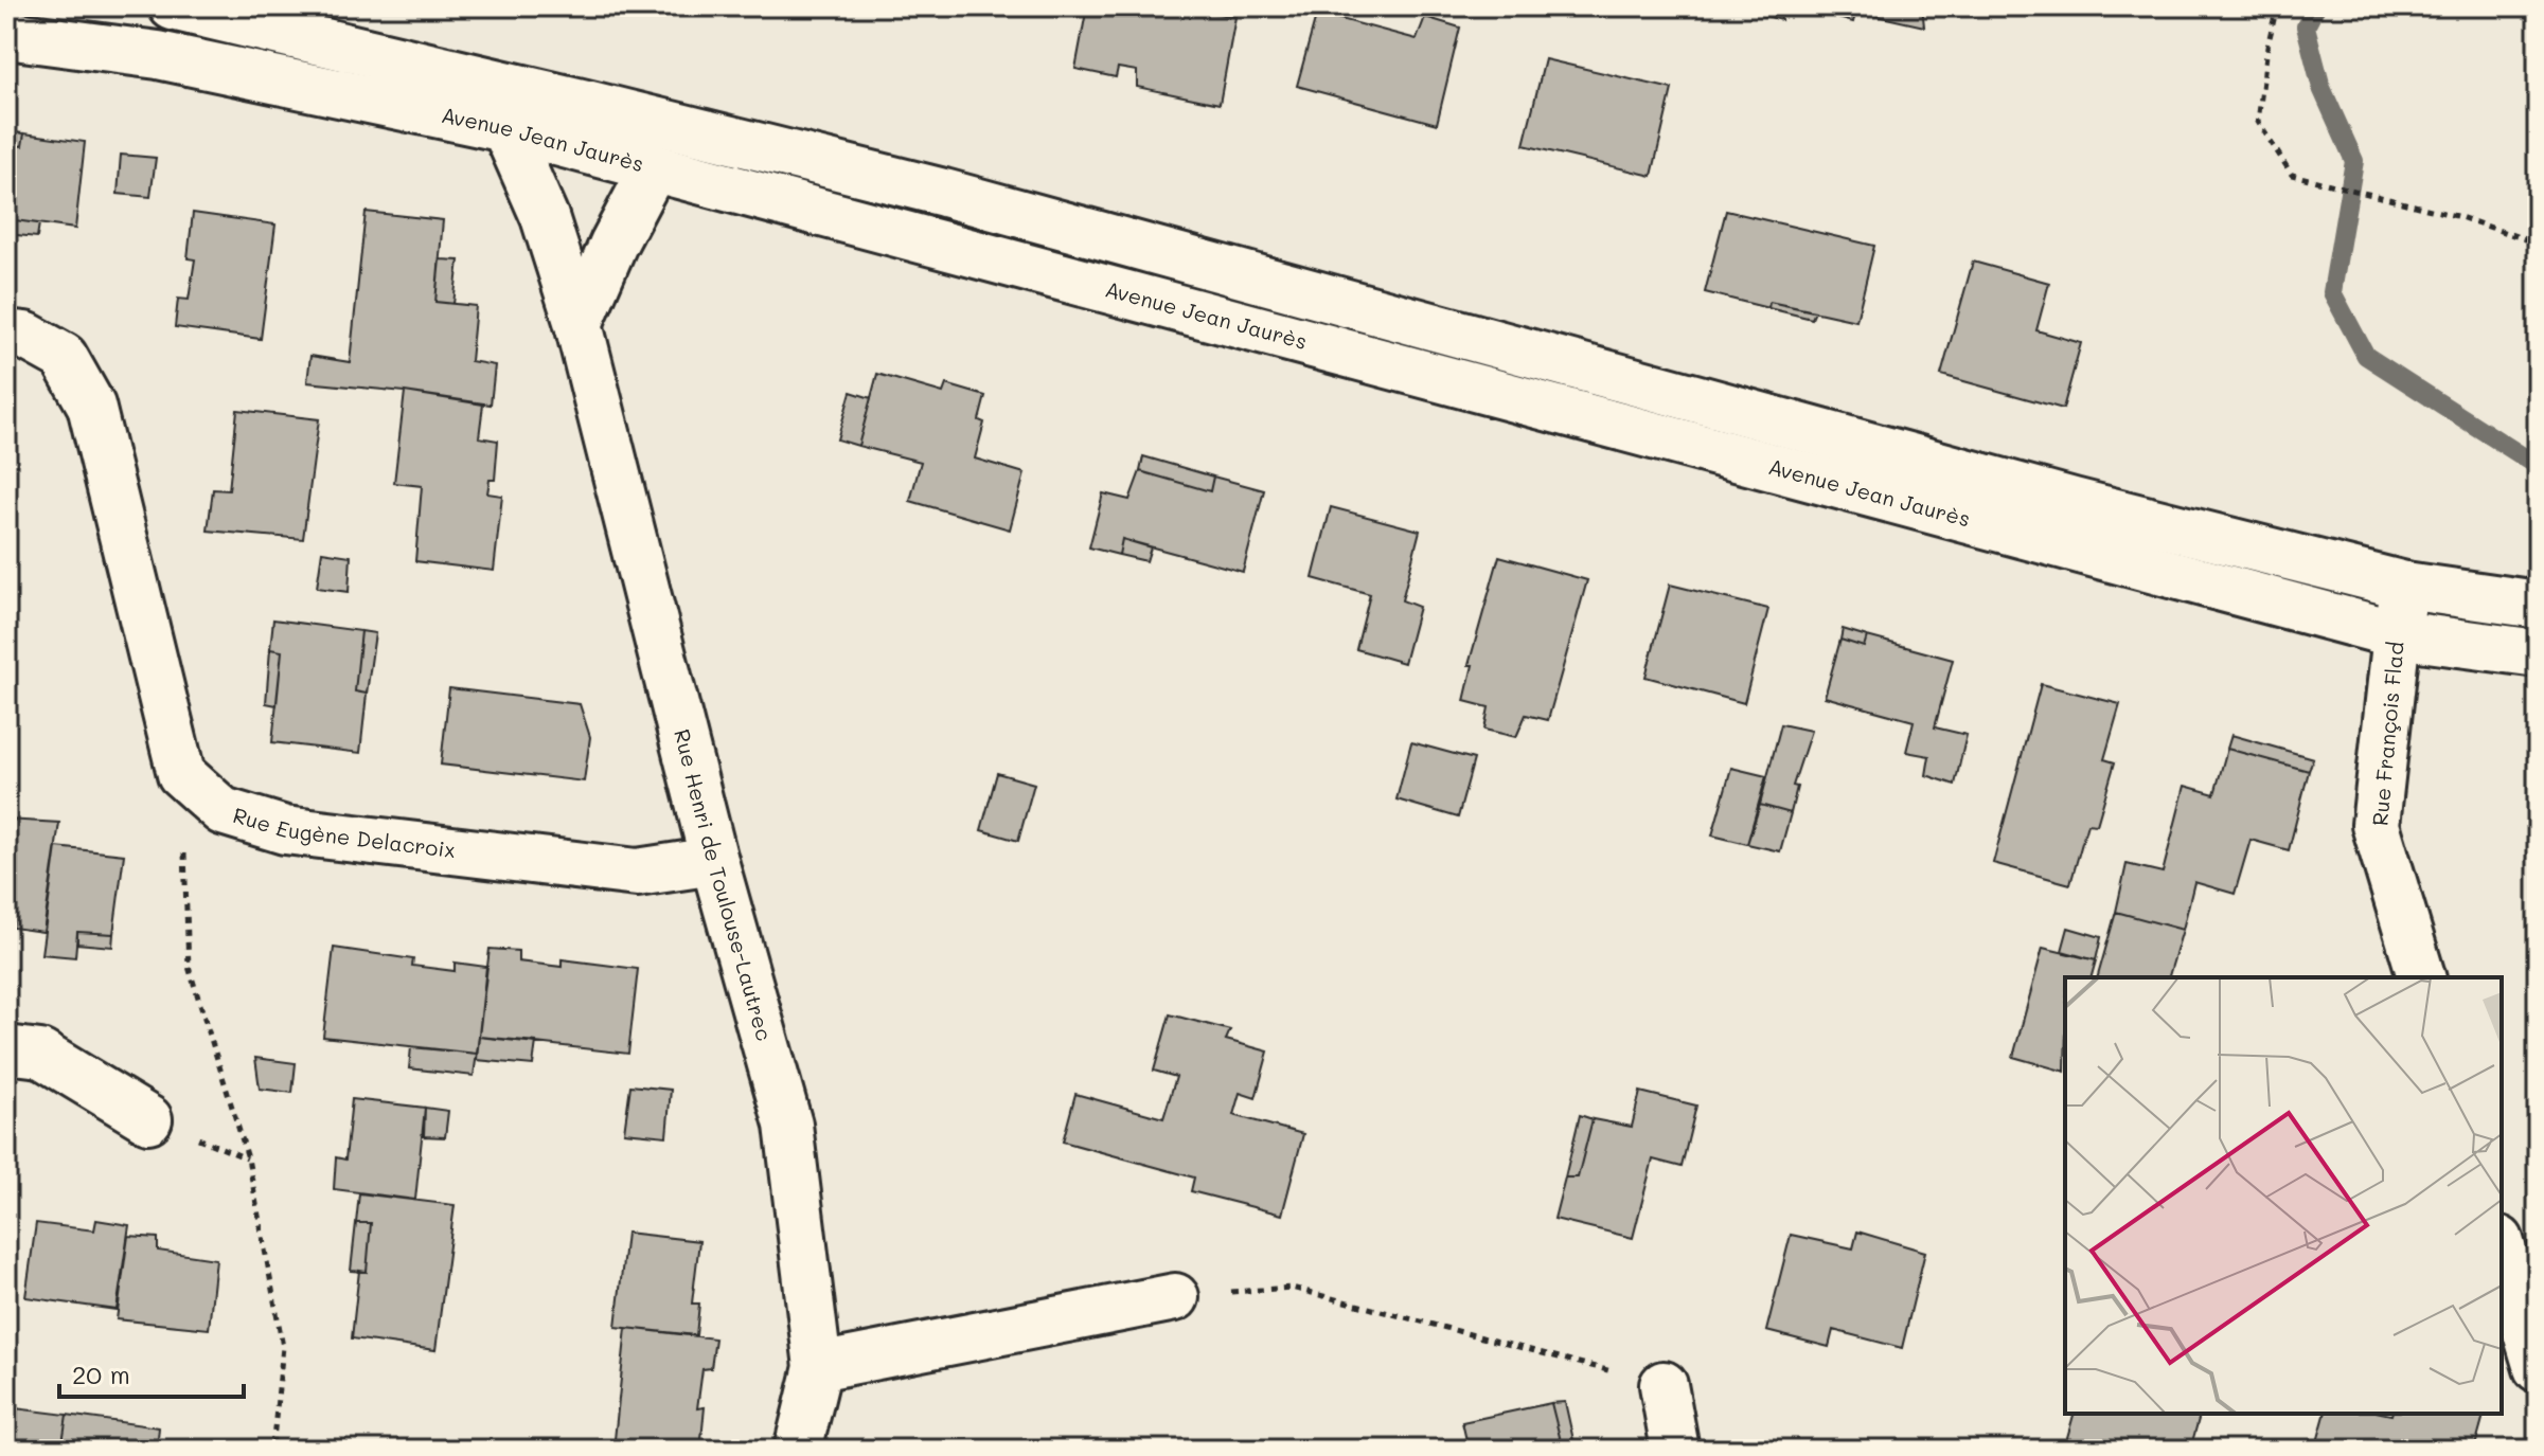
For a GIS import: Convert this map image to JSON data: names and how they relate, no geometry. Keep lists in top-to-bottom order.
{
  "streets": {
    "main road": [
      "Avenue Jean Jaurès",
      "Rue François Flad",
      "Rue Eugène Delacroix",
      "Rue Henri de Toulouse-Lautrec"
    ]
  },
  "crossings": [
    ["Avenue Jean Jaurès", "Rue François Flad"],
    ["Avenue Jean Jaurès", "Rue Henri de Toulouse-Lautrec"],
    ["Rue Eugène Delacroix", "Rue Henri de Toulouse-Lautrec"]
  ],
  "scale_bar": "20 m"
}
